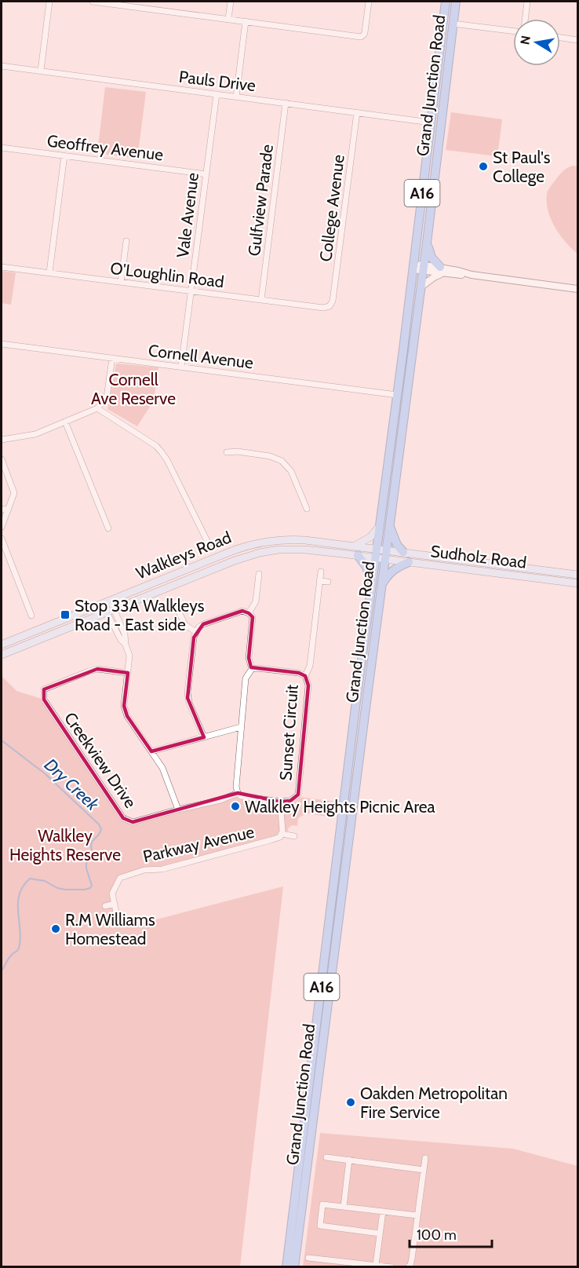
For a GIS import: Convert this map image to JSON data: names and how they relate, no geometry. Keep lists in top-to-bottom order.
{
  "streets": {
    "highway": ["Grand Junction Road", "A16"],
    "main road": ["Walkleys Road", "Sudholz Road"],
    "street": [
      "Pauls Drive",
      "Geoffrey Avenue",
      "Gulfview Parade",
      "College Avenue",
      "Vale Avenue",
      "O'Loughlin Road",
      "Cornell Avenue",
      "Sunset Circuit",
      "Creekview Drive",
      "Parkway Avenue"
    ]
  },
  "crossings": [
    ["Pauls Drive", "Grand Junction Road"],
    ["Pauls Drive", "Gulfview Parade"],
    ["Pauls Drive", "College Avenue"],
    ["Pauls Drive", "Vale Avenue"],
    ["Grand Junction Road", "Cornell Avenue"],
    ["Grand Junction Road", "Walkleys Road"],
    ["Grand Junction Road", "Sudholz Road"],
    ["Geoffrey Avenue", "Vale Avenue"],
    ["Gulfview Parade", "O'Loughlin Road"],
    ["College Avenue", "O'Loughlin Road"],
    ["Vale Avenue", "O'Loughlin Road"],
    ["Vale Avenue", "Cornell Avenue"],
    ["Walkleys Road", "Sudholz Road"],
    ["Sunset Circuit", "Creekview Drive"]
  ],
  "water": ["Dry Creek"],
  "parks": ["Cornell Ave Reserve", "Walkley Heights Reserve"],
  "places": {
    "other": [
      "St Paul's College",
      "Walkley Heights Picnic Area",
      "R.M Williams Homestead",
      "Oakden Metropolitan Fire Service"
    ],
    "transit": ["Stop 33A Walkleys Road - East side"]
  },
  "scale_bar": "100 m",
  "north": "left"
}
